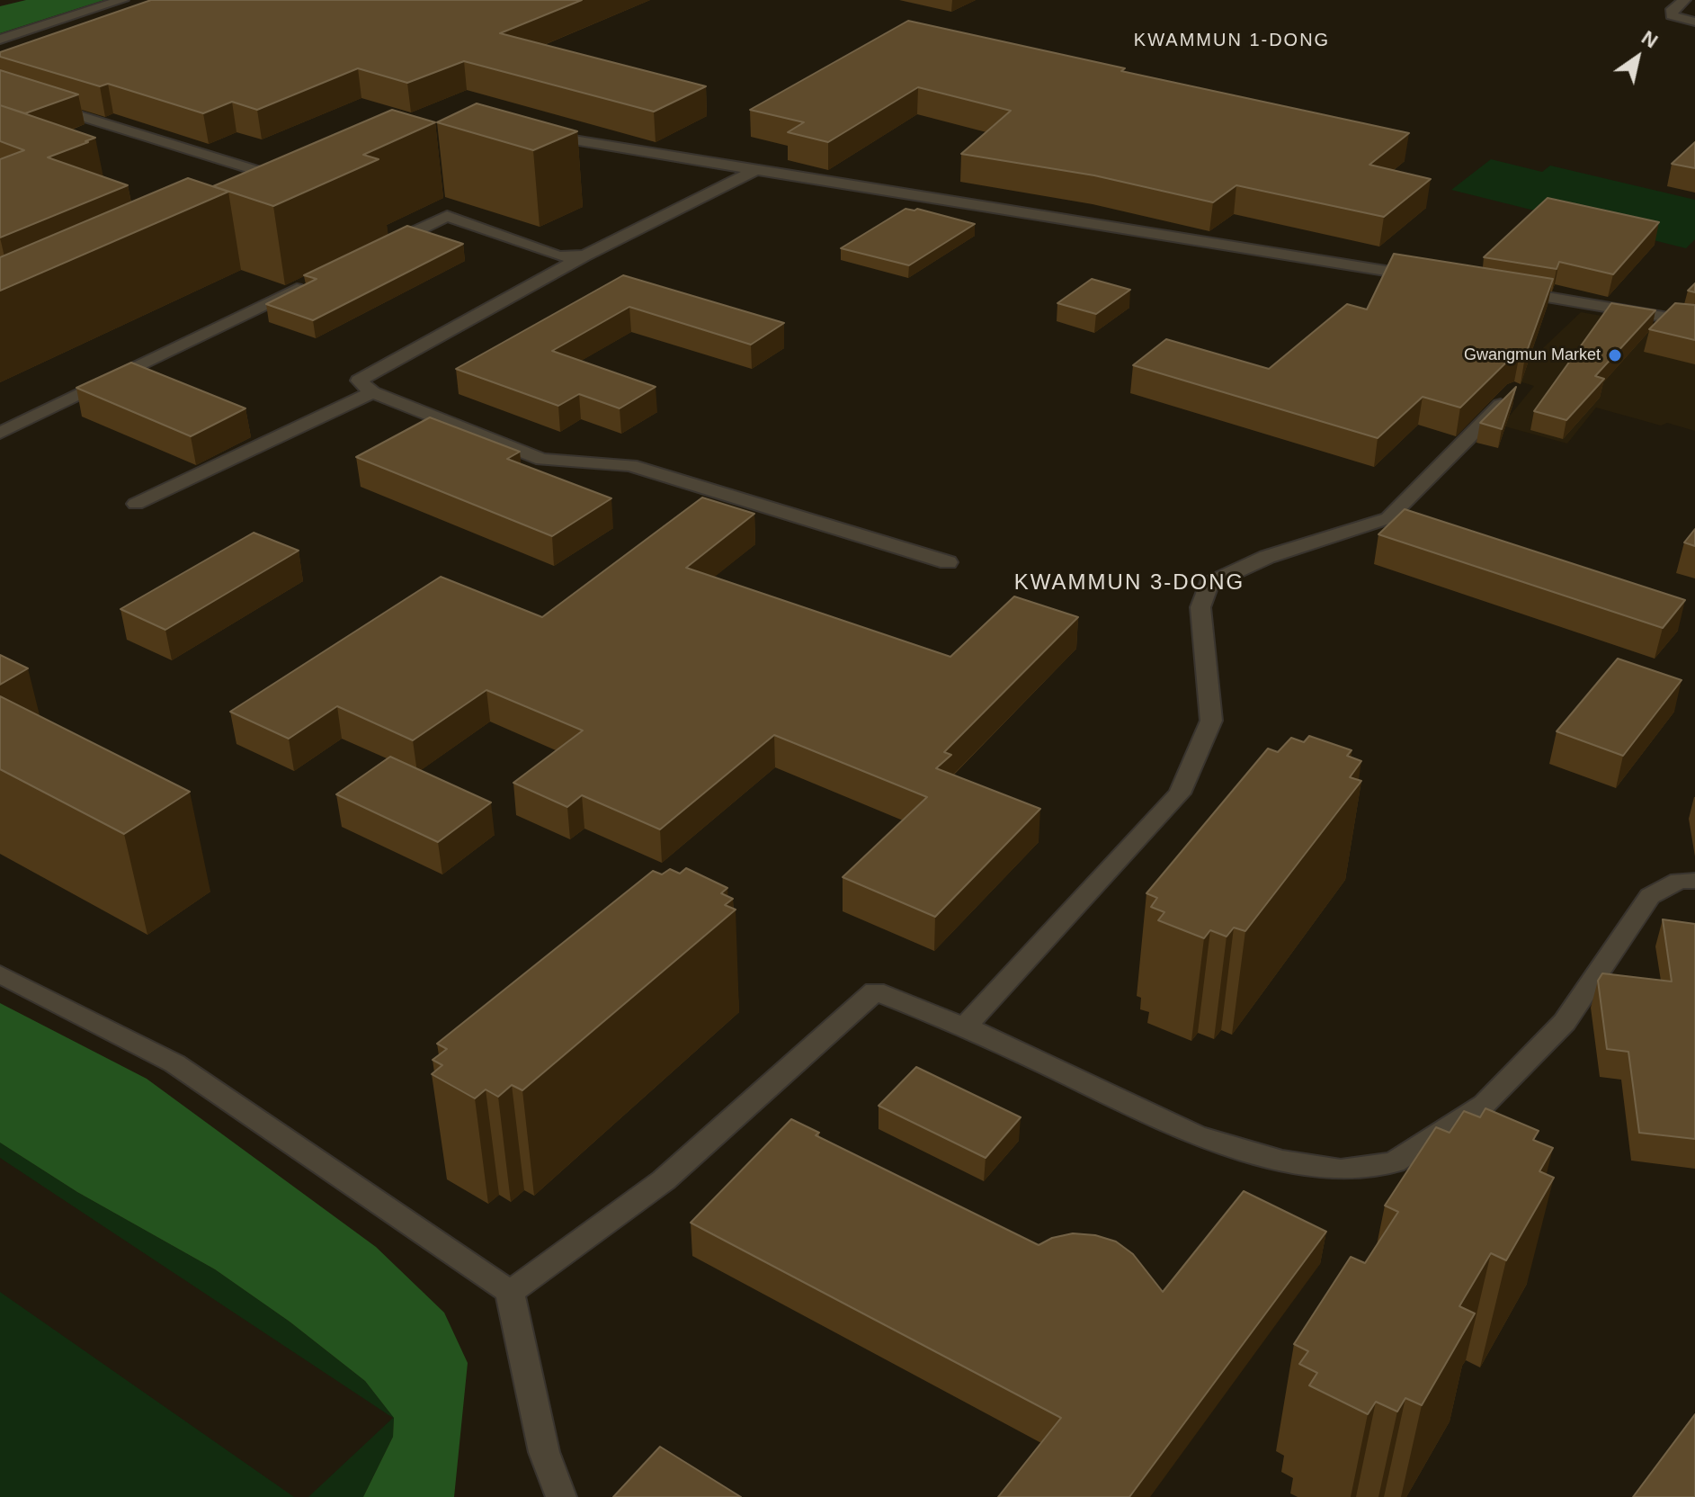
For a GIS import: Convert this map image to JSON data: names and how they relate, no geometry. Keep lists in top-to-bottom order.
{
  "districts": ["KWAMMUN 1-DONG", "KWAMMUN 3-DONG"],
  "places": ["Gwangmun Market"],
  "north": "top right"
}
